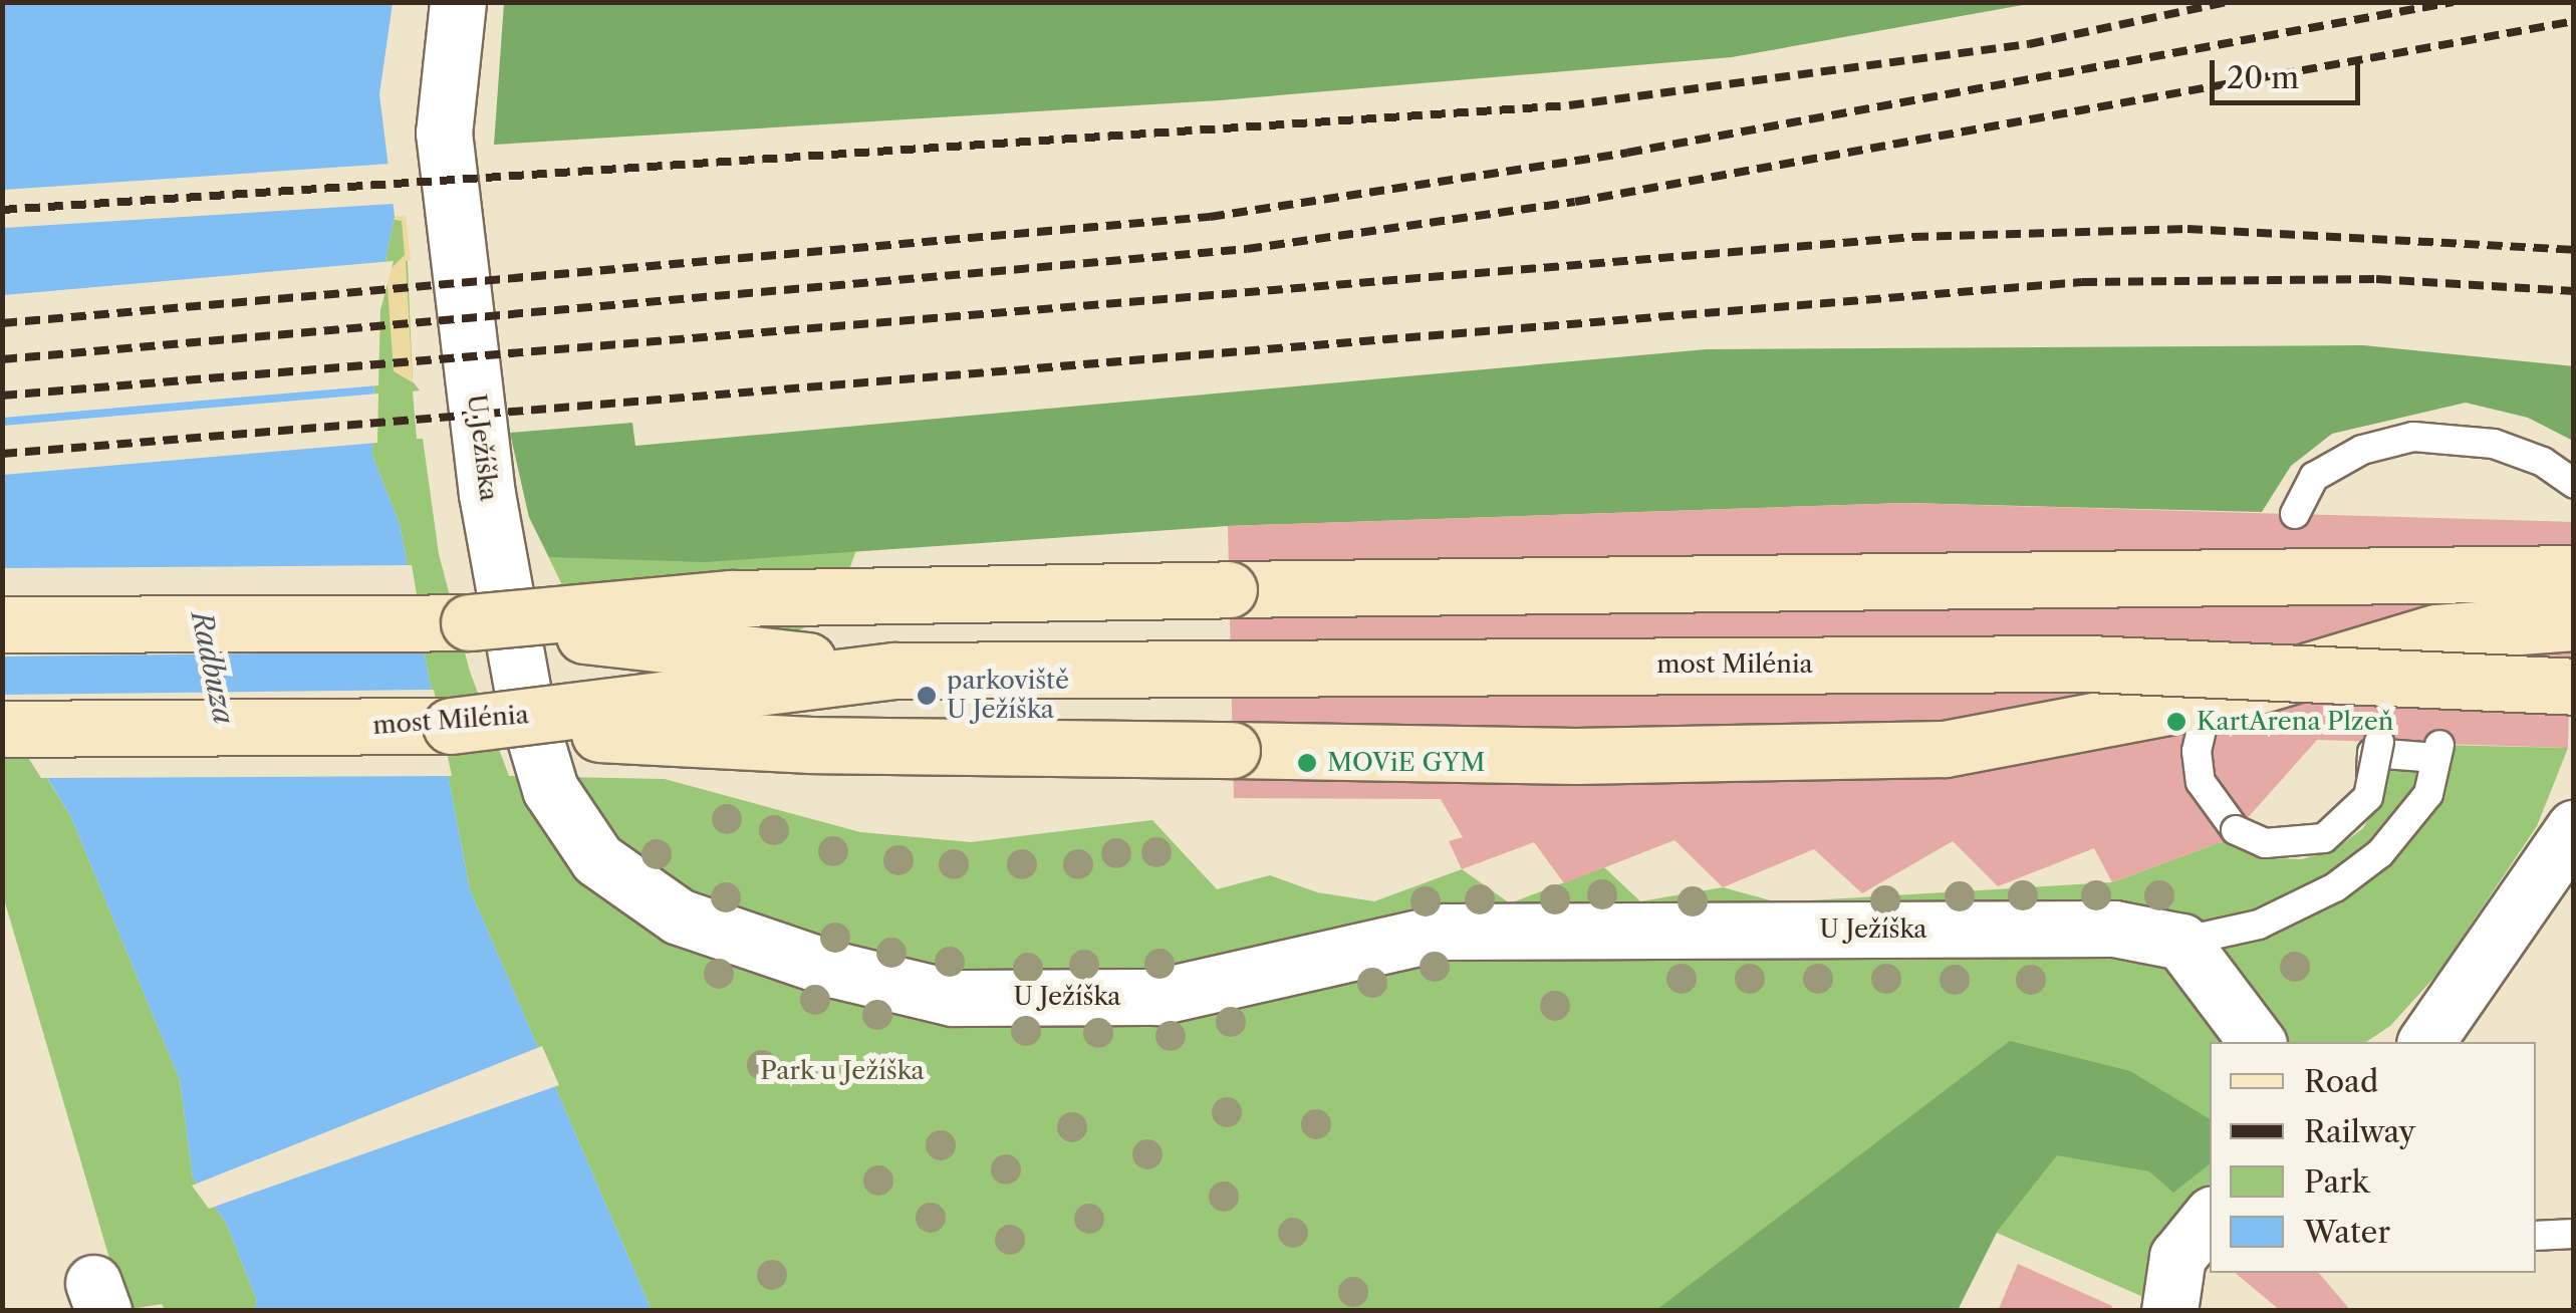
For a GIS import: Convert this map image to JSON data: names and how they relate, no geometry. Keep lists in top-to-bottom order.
{
  "streets": {
    "main road": ["most Milénia"],
    "street": ["U Ježíška"]
  },
  "water": ["Radbuza"],
  "parks": ["Park u Ježíška"],
  "places": ["parkoviště U Ježíška", "KartArena Plzeň", "MOViE GYM"],
  "legend": [
    "Road",
    "Railway",
    "Park",
    "Water"
  ],
  "scale_bar": "20 m"
}
